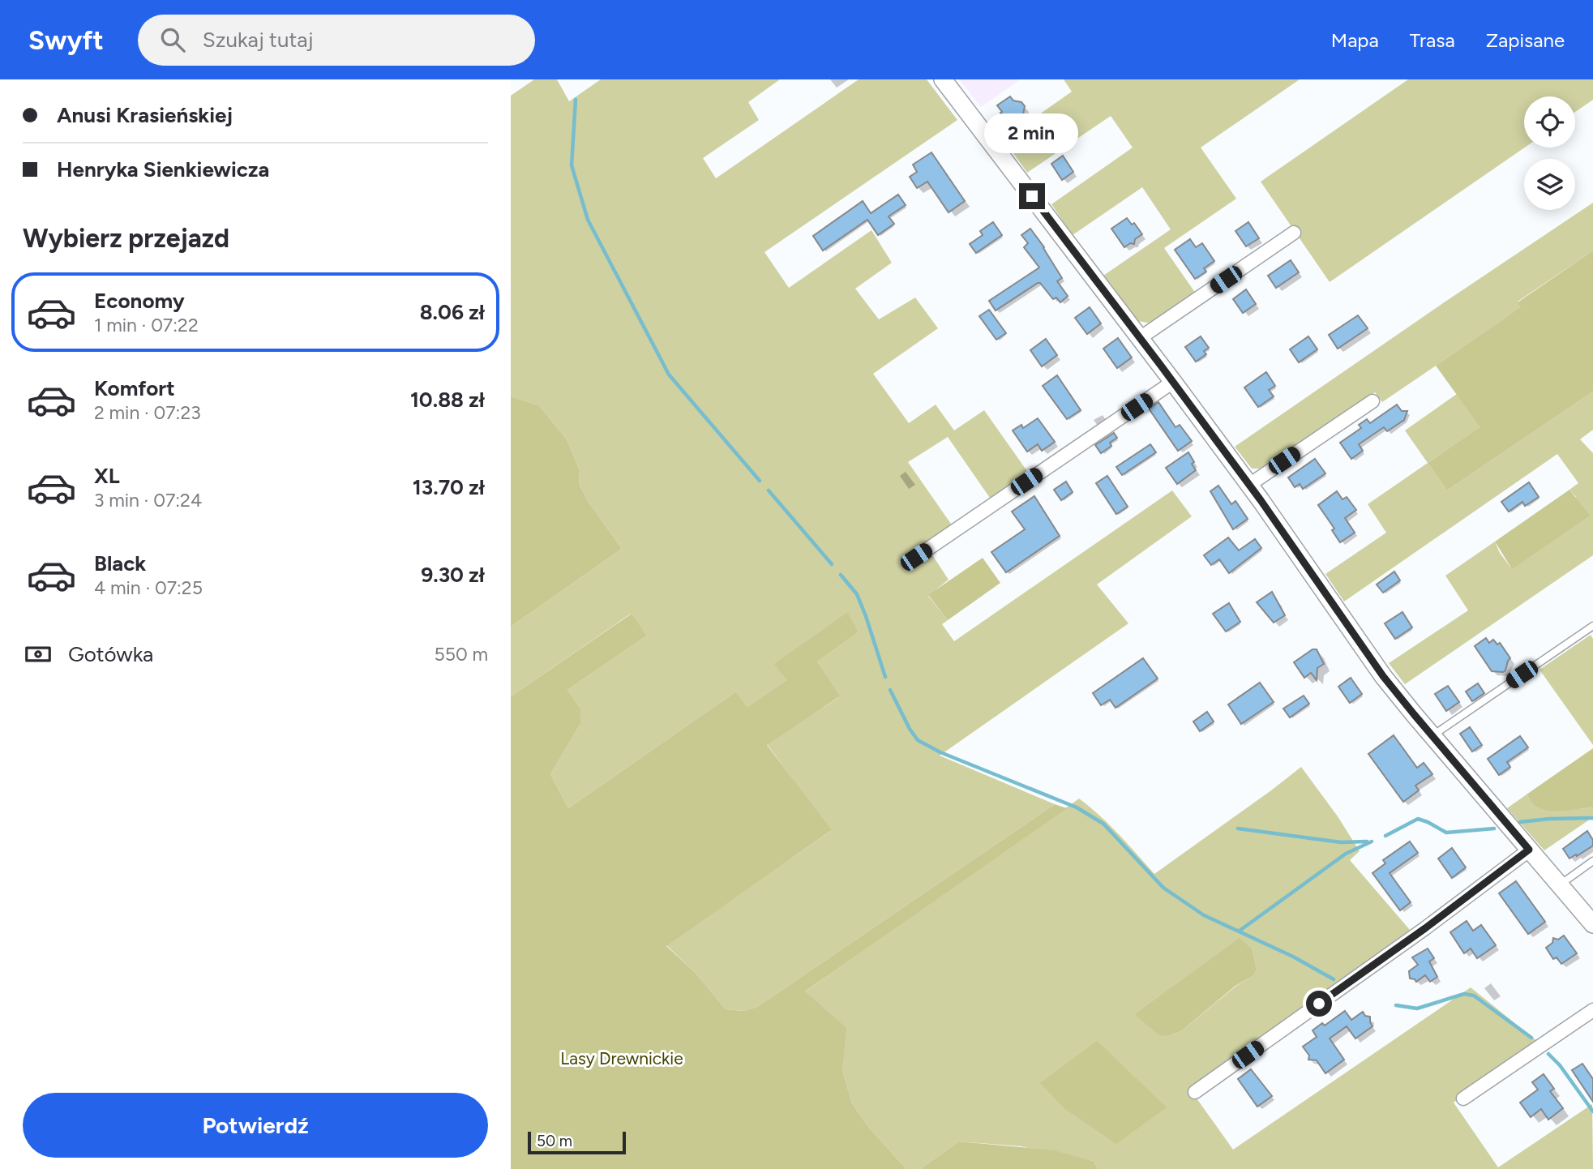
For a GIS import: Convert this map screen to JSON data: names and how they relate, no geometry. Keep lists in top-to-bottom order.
{
  "parks": ["Lasy Drewnickie"],
  "scale_bar": "50 m",
  "page": {
    "header": "Swyft",
    "search": "Szukaj tutaj",
    "nav": ["Mapa", "Trasa", "Zapisane"],
    "banner": ["Anusi Krasieńskiej", "Henryka Sienkiewicza"],
    "bubble": "2 min",
    "heading": "Wybierz przejazd",
    "list": [
      {
        "name": "Economy",
        "note": "1 min · 07:22",
        "value": "8.06 zł"
      },
      {
        "name": "Komfort",
        "note": "2 min · 07:23",
        "value": "10.88 zł"
      },
      {
        "name": "XL",
        "note": "3 min · 07:24",
        "value": "13.70 zł"
      },
      {
        "name": "Black",
        "note": "4 min · 07:25",
        "value": "9.30 zł"
      }
    ],
    "pay": ["Gotówka", "550 m"],
    "buttons": "Potwierdź",
    "scale": "50 m"
  }
}
